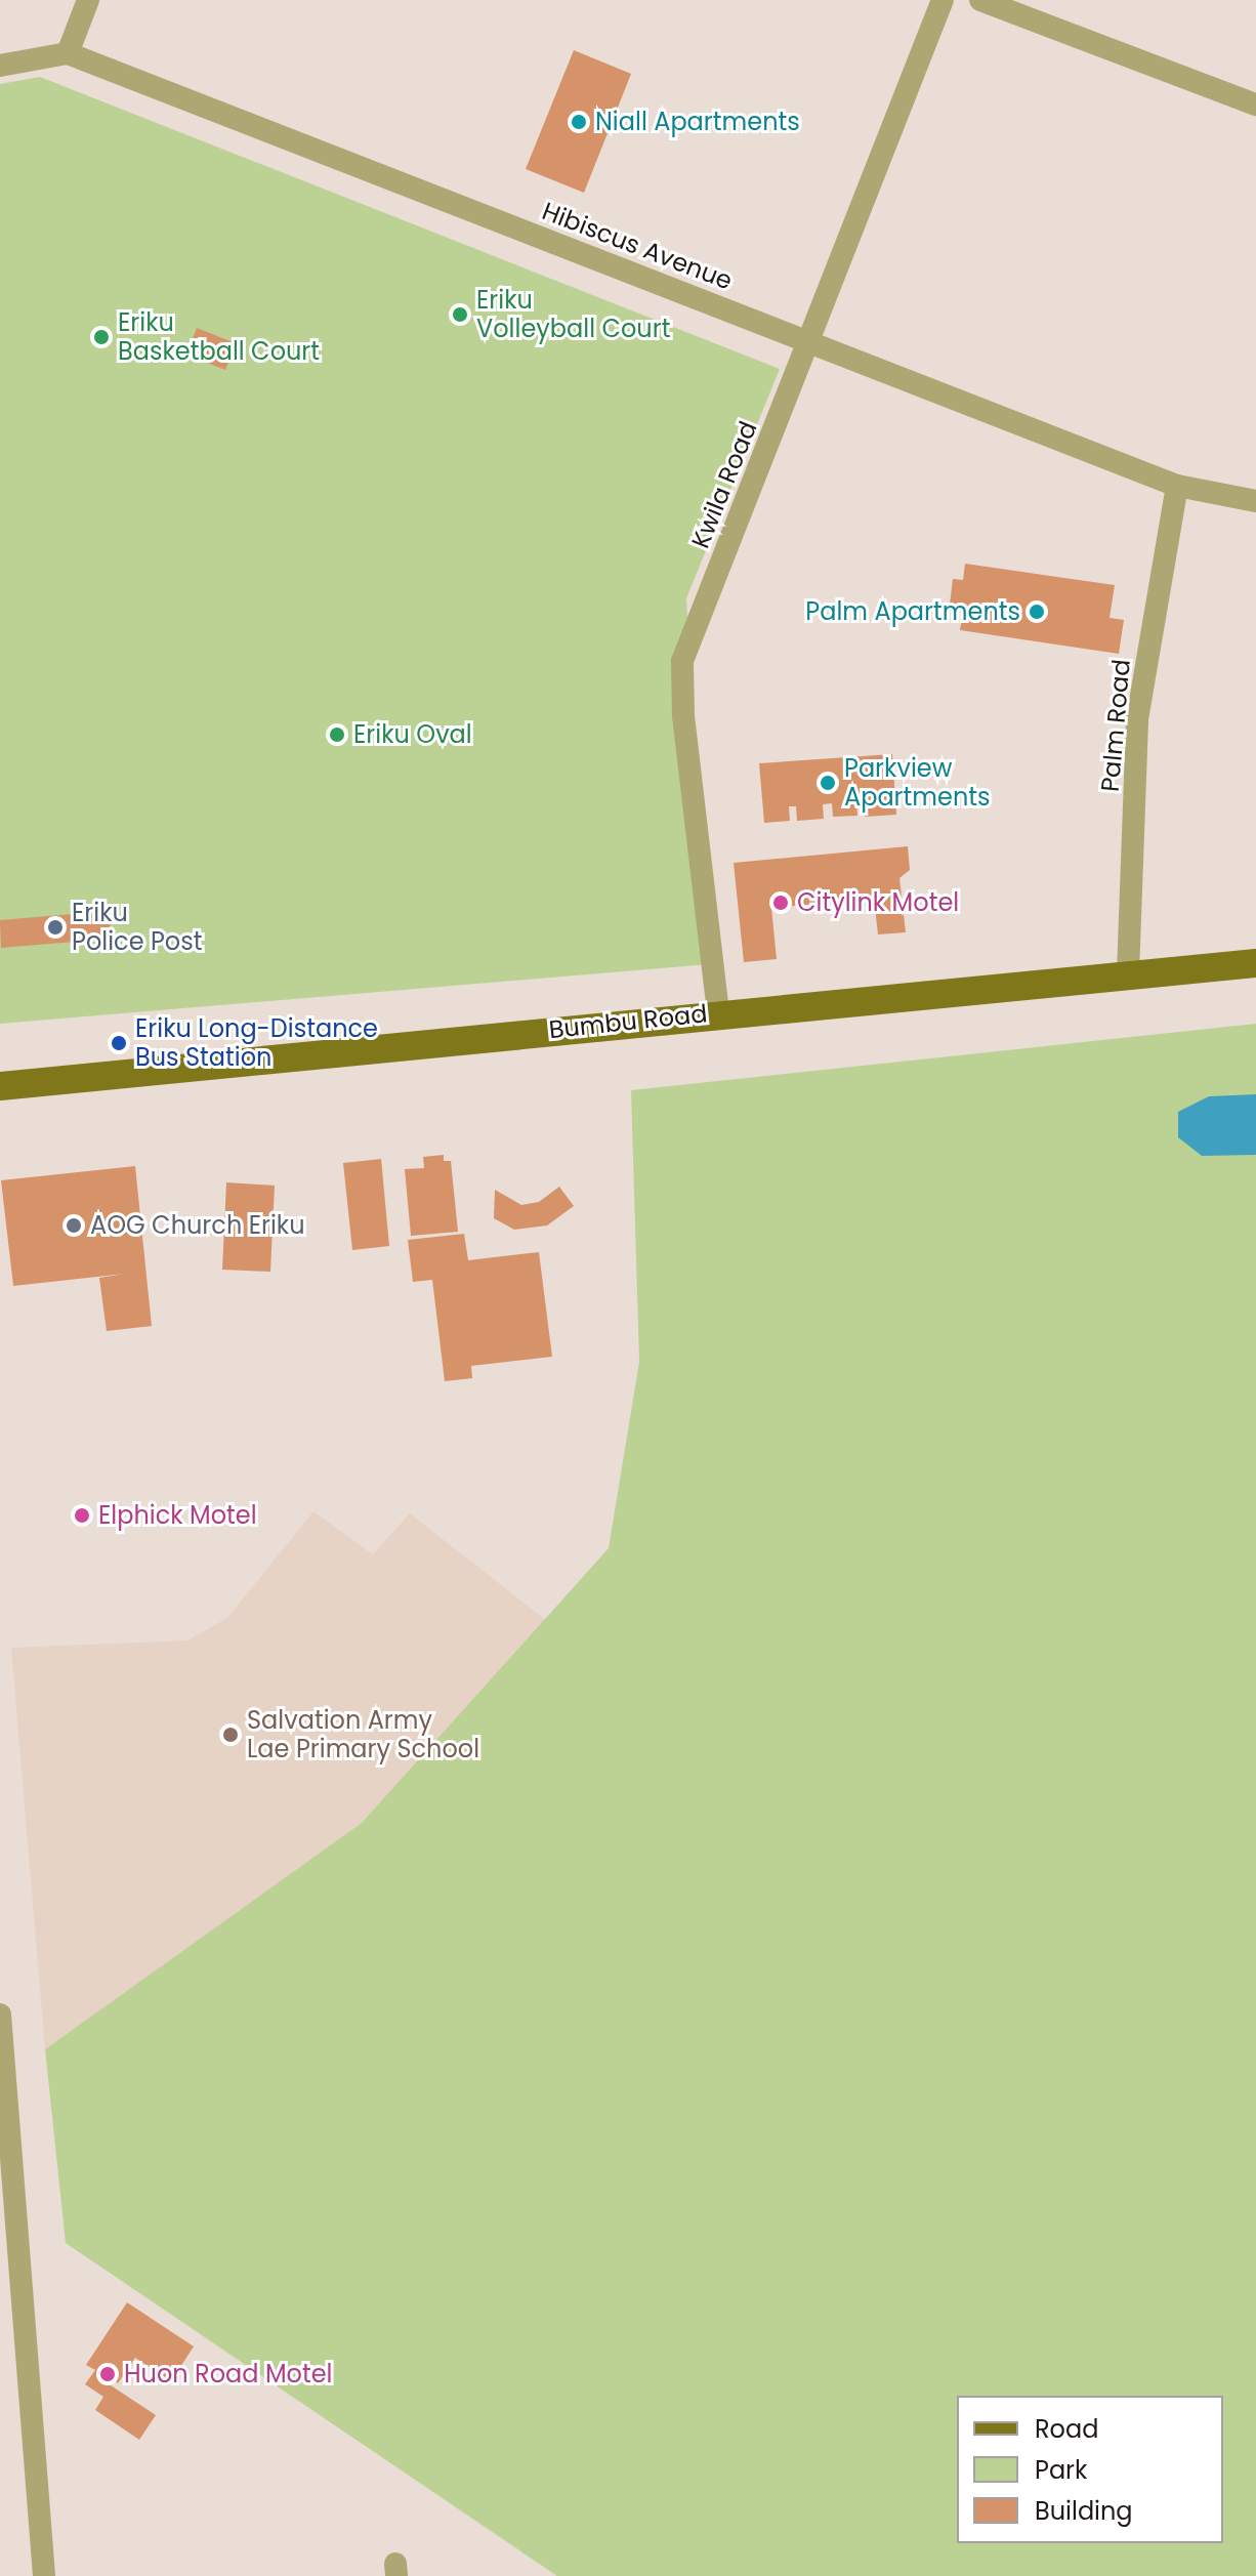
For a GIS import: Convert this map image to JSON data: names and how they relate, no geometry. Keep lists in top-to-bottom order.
{
  "streets": {
    "main road": ["Bumbu Road"],
    "street": ["Hibiscus Avenue", "Kwila Road", "Palm Road"]
  },
  "crossings": [
    ["Hibiscus Avenue", "Kwila Road"],
    ["Hibiscus Avenue", "Palm Road"],
    ["Kwila Road", "Bumbu Road"],
    ["Palm Road", "Bumbu Road"]
  ],
  "places": [
    "Niall Apartments",
    "Eriku Volleyball Court",
    "Eriku Basketball Court",
    "Palm Apartments",
    "Eriku Oval",
    "Parkview Apartments",
    "Citylink Motel",
    "Eriku Police Post",
    "Eriku Long-Distance Bus Station",
    "AOG Church Eriku",
    "Elphick Motel",
    "Salvation Army Lae Primary School",
    "Huon Road Motel"
  ],
  "legend": ["Road", "Park", "Building"]
}
